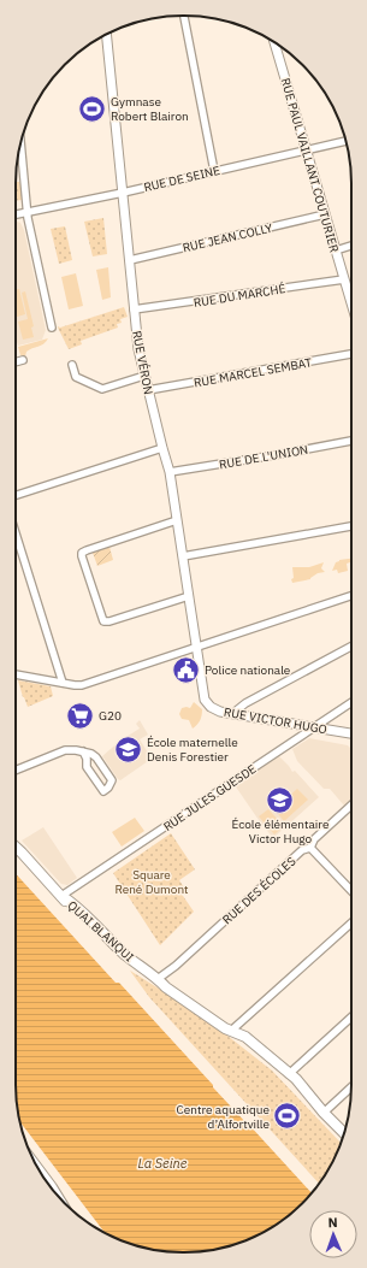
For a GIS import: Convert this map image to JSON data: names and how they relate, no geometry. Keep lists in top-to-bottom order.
{
  "streets": {
    "main road": ["QUAI BLANQUI"],
    "street": [
      "RUE PAUL VAILLANT COUTURIER",
      "RUE DE SEINE",
      "RUE JEAN COLLY",
      "RUE DU MARCHÉ",
      "RUE VÉRON",
      "RUE MARCEL SEMBAT",
      "RUE DE L'UNION",
      "RUE VICTOR HUGO",
      "RUE JULES GUESDE",
      "RUE DES ÉCOLES"
    ]
  },
  "crossings": [
    ["RUE PAUL VAILLANT COUTURIER", "RUE DE SEINE"],
    ["RUE PAUL VAILLANT COUTURIER", "RUE JEAN COLLY"],
    ["RUE PAUL VAILLANT COUTURIER", "RUE DU MARCHÉ"],
    ["RUE DE SEINE", "RUE VÉRON"],
    ["RUE JEAN COLLY", "RUE VÉRON"],
    ["RUE DU MARCHÉ", "RUE VÉRON"],
    ["RUE VÉRON", "RUE MARCEL SEMBAT"],
    ["RUE VÉRON", "RUE DE L'UNION"],
    ["RUE VÉRON", "RUE VICTOR HUGO"],
    ["RUE VICTOR HUGO", "RUE JULES GUESDE"],
    ["RUE JULES GUESDE", "QUAI BLANQUI"],
    ["RUE DES ÉCOLES", "QUAI BLANQUI"]
  ],
  "water": ["La Seine"],
  "parks": ["Square René Dumont"],
  "places": {
    "sports": ["Gymnase Robert Blairon", "Centre aquatique d’Alfortville"],
    "public building": ["Police nationale"],
    "supermarket": ["G20"],
    "school or university": ["École maternelle Denis Forestier", "École élémentaire Victor Hugo"]
  },
  "north": "top"
}
